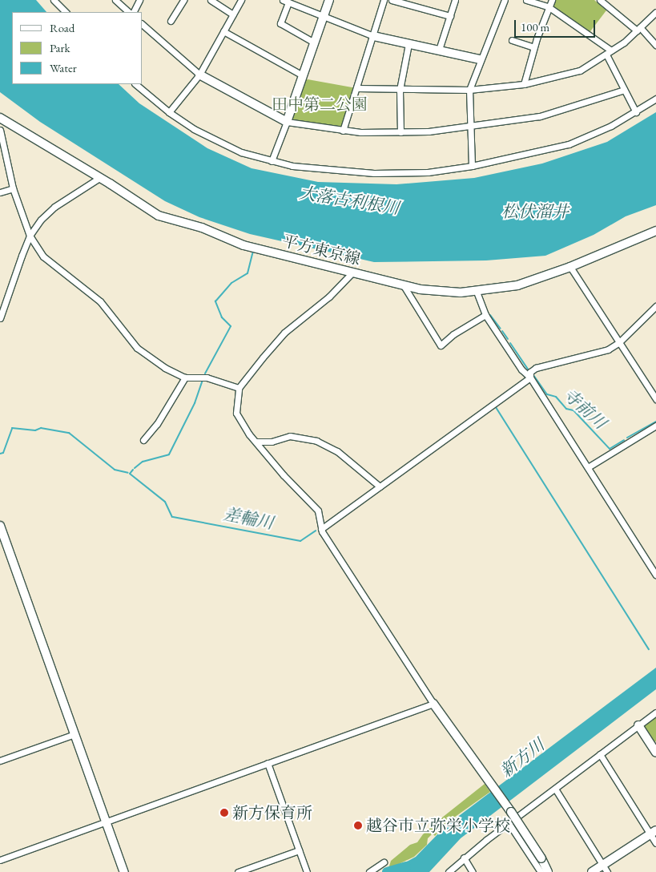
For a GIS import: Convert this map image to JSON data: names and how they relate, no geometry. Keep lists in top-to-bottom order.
{
  "streets": {
    "street": ["平方東京線"]
  },
  "water": [
    "大落古利根川",
    "松伏溜井",
    "寺前川",
    "差輪川",
    "新方川"
  ],
  "parks": ["田中第二公園"],
  "places": ["新方保育所", "越谷市立弥栄小学校"],
  "legend": ["Road", "Park", "Water"],
  "scale_bar": "100 m"
}
